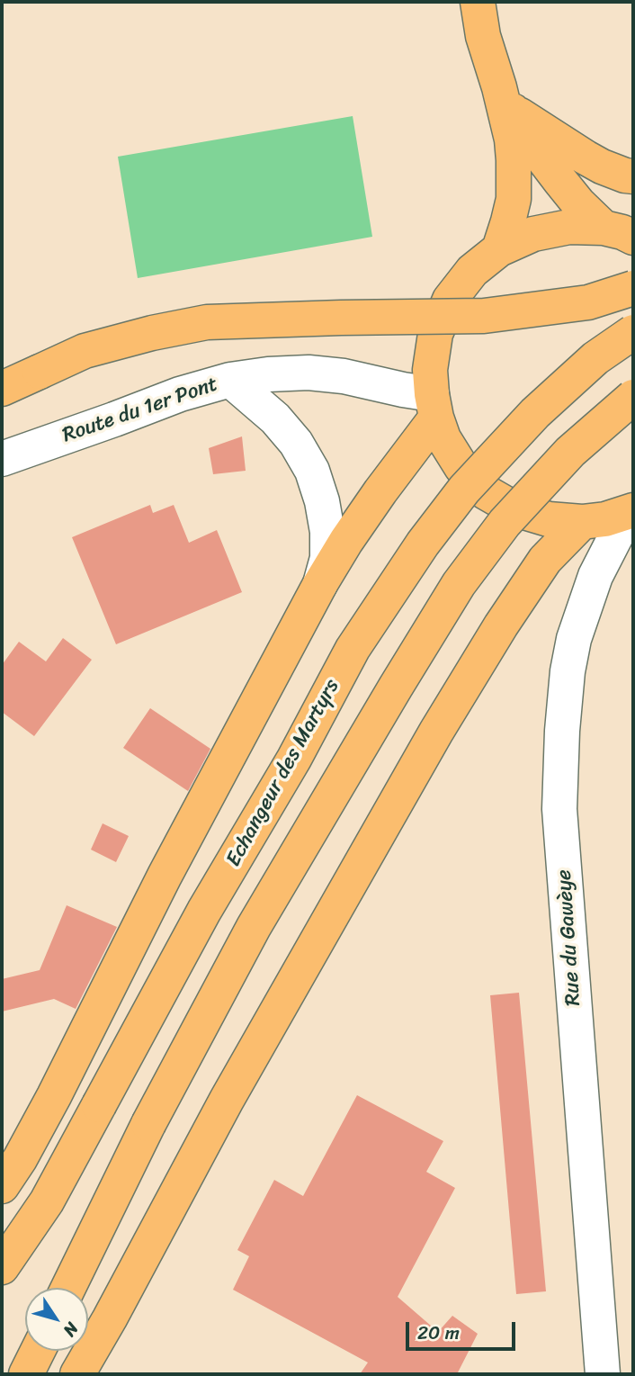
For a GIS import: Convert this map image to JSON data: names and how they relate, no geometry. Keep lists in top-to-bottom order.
{
  "streets": {
    "main road": ["Echangeur des Martyrs"],
    "street": ["Route du 1er Pont", "Rue du Gawèye"]
  },
  "scale_bar": "20 m",
  "north": "bottom right"
}
